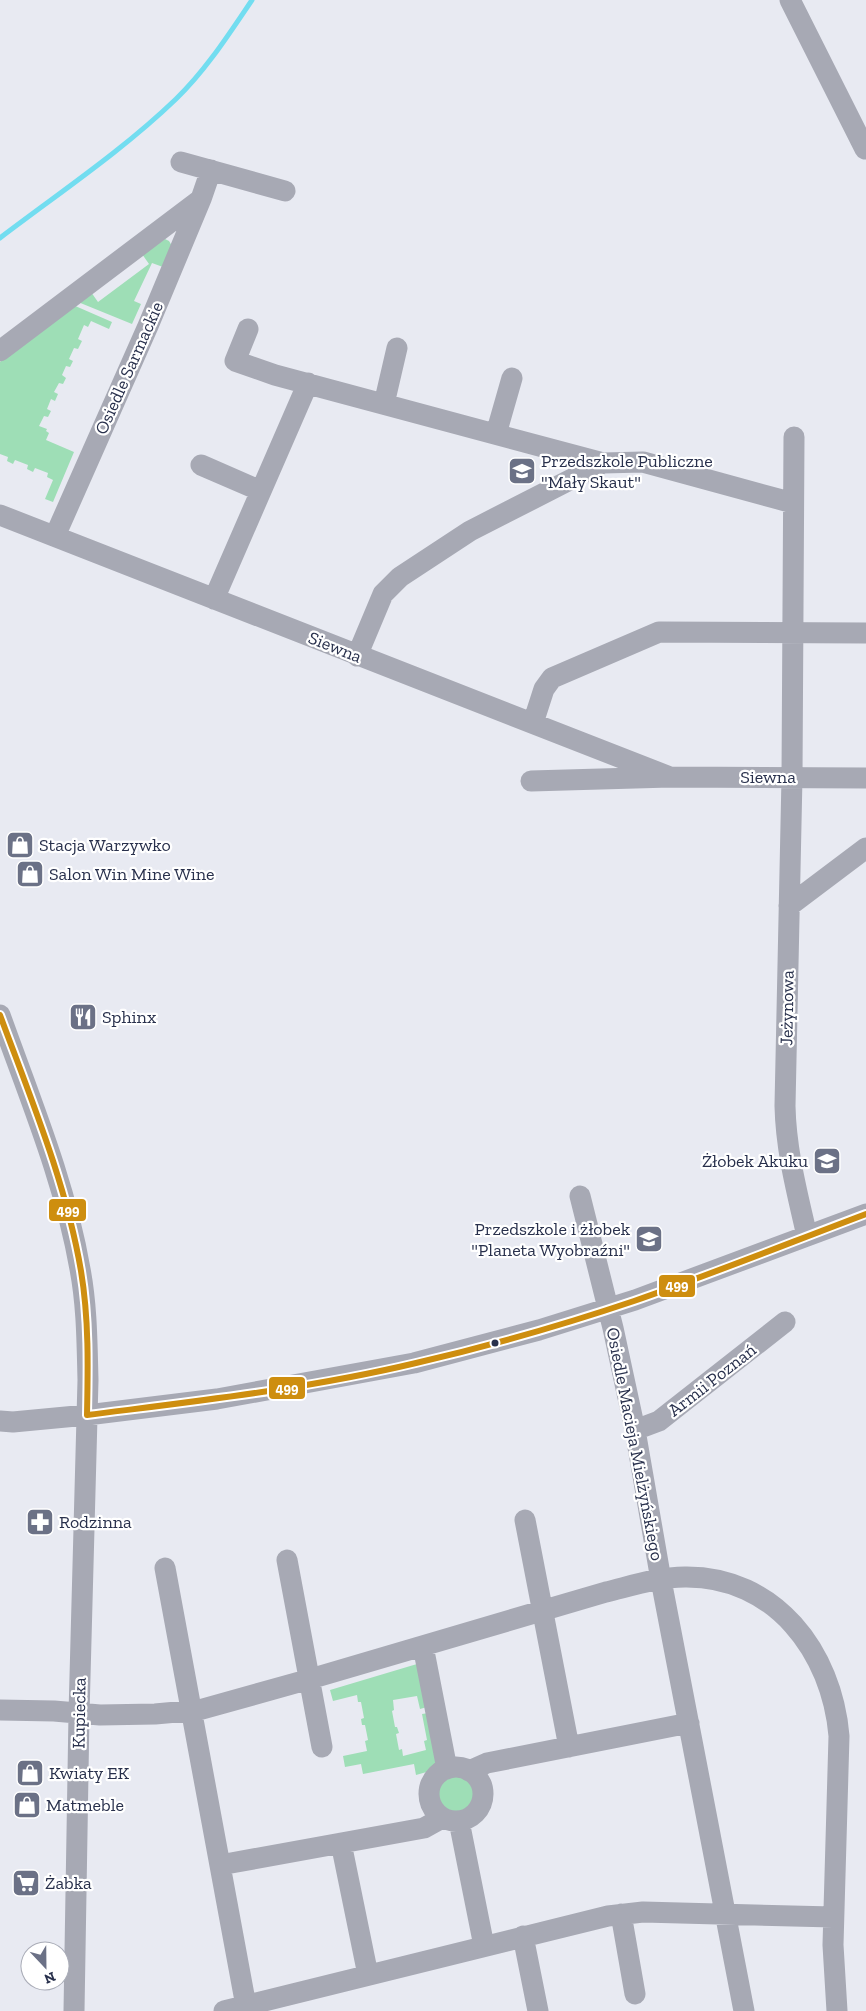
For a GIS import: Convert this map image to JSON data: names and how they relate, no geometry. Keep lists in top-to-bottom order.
{
  "streets": {
    "street": [
      "Osiedle Sarmackie",
      "Siewna",
      "Jeżynowa",
      "Armii Poznań",
      "Osiedle Macieja Mielżyńskiego",
      "Kupiecka"
    ]
  },
  "crossings": [
    ["Osiedle Sarmackie", "Siewna"],
    ["Siewna", "Jeżynowa"],
    ["Armii Poznań", "Osiedle Macieja Mielżyńskiego"],
    ["Osiedle Macieja Mielżyńskiego", "Kupiecka"]
  ],
  "places": {
    "school or university": ["Przedszkole Publiczne \"Mały Skaut\"", "Żłobek Akuku", "Przedszkole i żłobek \"Planeta Wyobraźni\""],
    "shop": [
      "Stacja Warzywko",
      "Salon Win Mine Wine",
      "Kwiaty EK",
      "Matmeble"
    ],
    "restaurant": ["Sphinx"],
    "pharmacy": ["Rodzinna"],
    "supermarket": ["Żabka"]
  },
  "lines": ["transit line 499"],
  "north": "bottom"
}
